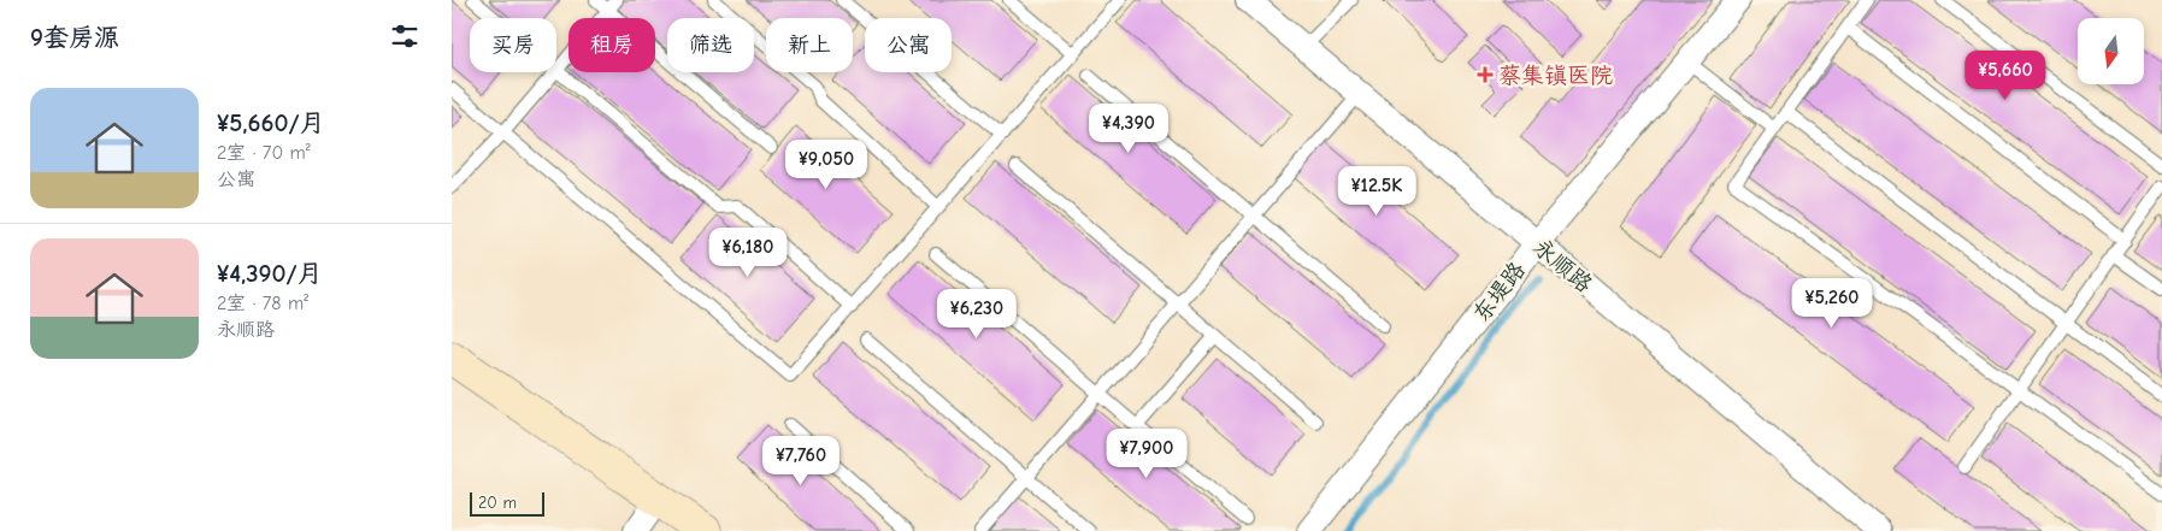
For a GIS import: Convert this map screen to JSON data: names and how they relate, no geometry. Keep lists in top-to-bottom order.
{
  "streets": {
    "street": ["永顺路", "东堤路"]
  },
  "crossings": [
    ["永顺路", "东堤路"]
  ],
  "places": {
    "health": ["蔡集镇医院"]
  },
  "scale_bar": "20 m",
  "north": "bottom",
  "page": {
    "heading": "9套房源",
    "chip": [
      "买房",
      "租房",
      "筛选",
      "新上",
      "公寓"
    ],
    "price": [
      "¥5,660",
      "¥4,390",
      "¥9,050",
      "¥12.5K",
      "¥6,180",
      "¥5,260",
      "¥6,230",
      "¥7,900",
      "¥7,760"
    ],
    "list": [
      {
        "name": "¥5,660/月",
        "note": "2室 · 70 m² · 公寓"
      },
      {
        "name": "¥4,390/月",
        "note": "2室 · 78 m² · 永顺路"
      }
    ],
    "scale": "20 m"
  }
}
